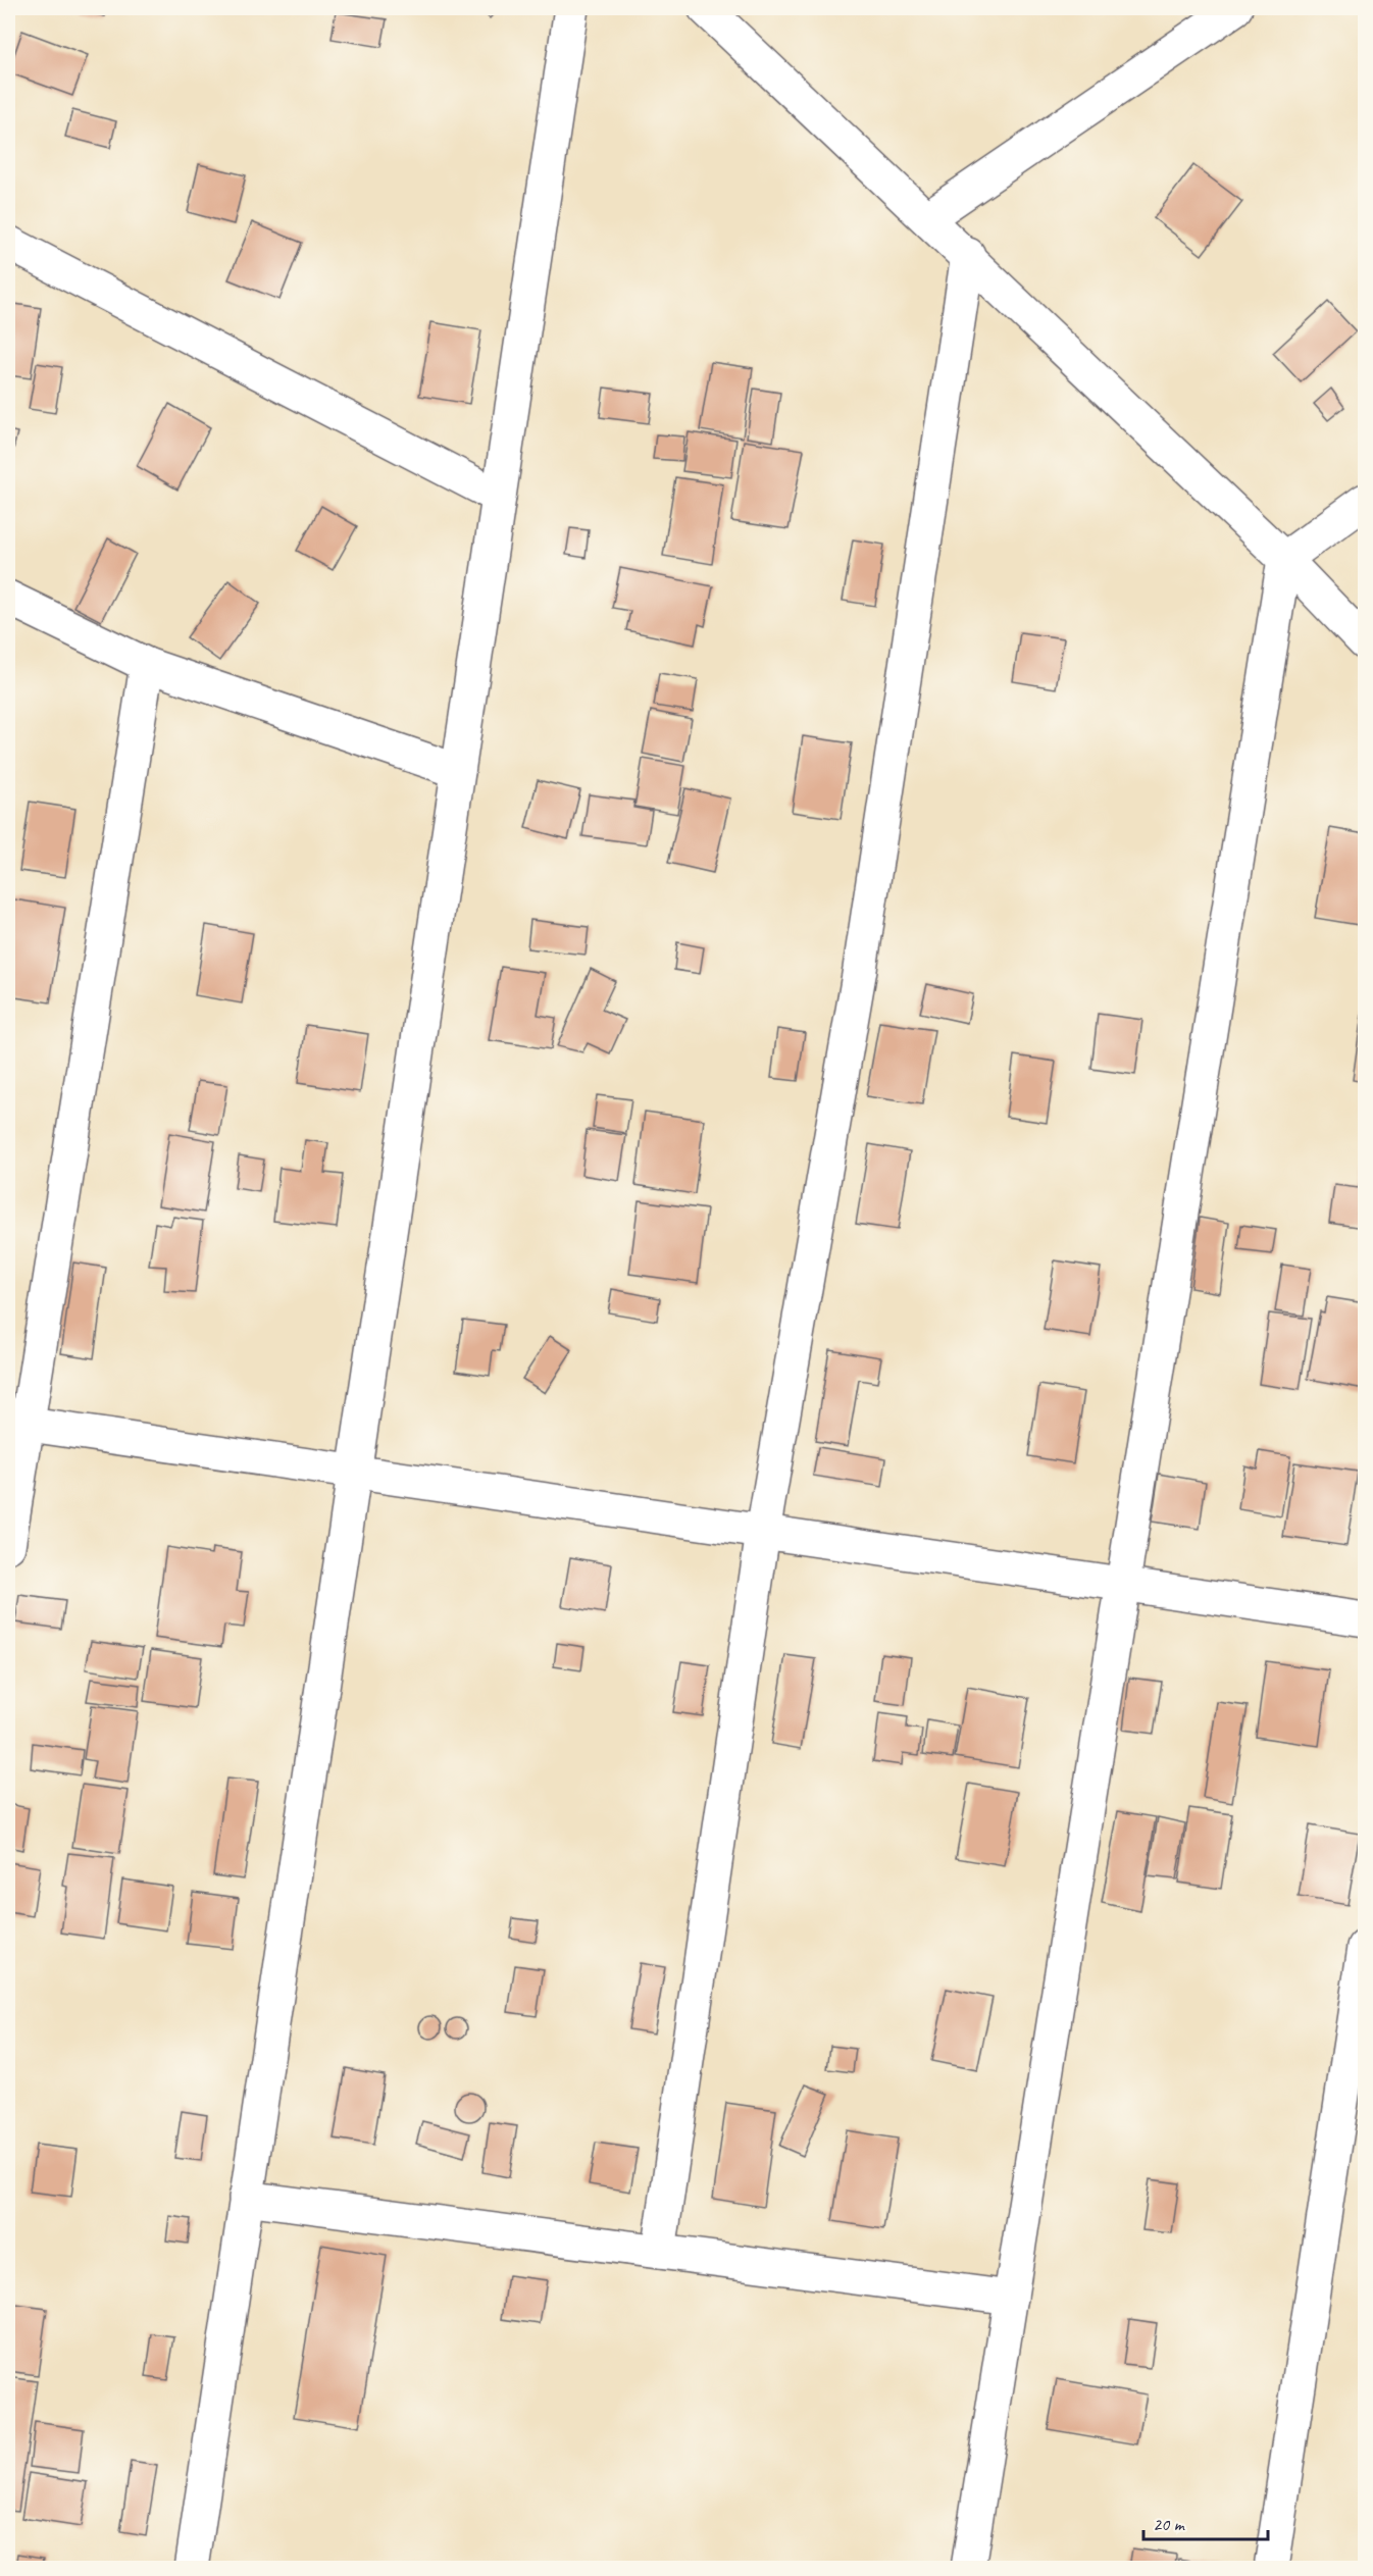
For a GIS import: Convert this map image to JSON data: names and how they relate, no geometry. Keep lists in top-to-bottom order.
{
  "scale_bar": "20 m"
}
